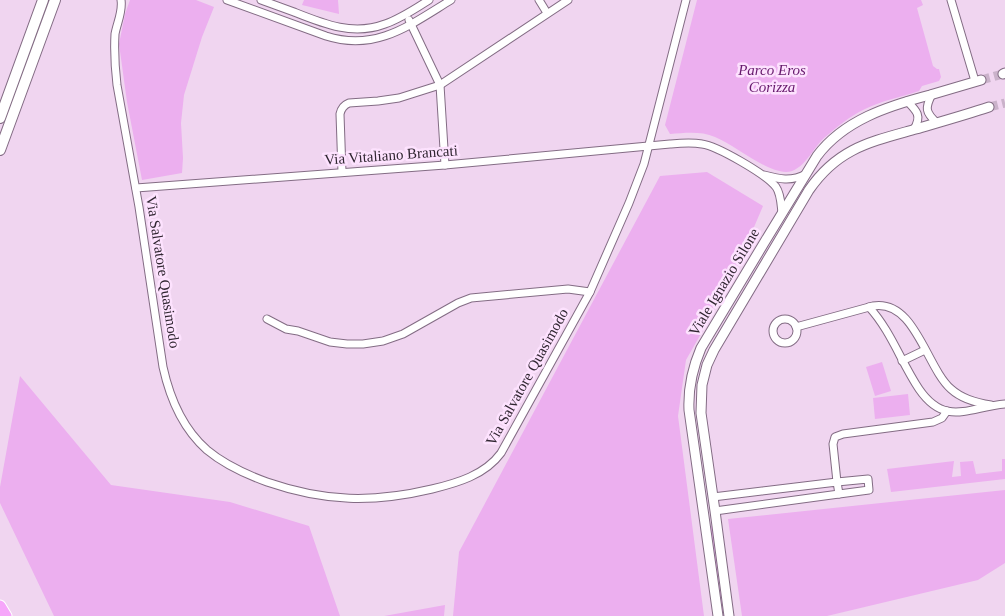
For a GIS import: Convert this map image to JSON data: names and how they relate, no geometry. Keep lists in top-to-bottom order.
{
  "streets": {
    "street": ["Via Vitaliano Brancati", "Via Salvatore Quasimodo", "Viale Ignazio Silone"]
  },
  "crossings": [
    ["Via Vitaliano Brancati", "Via Salvatore Quasimodo"]
  ],
  "parks": ["Parco Eros Corizza"]
}
